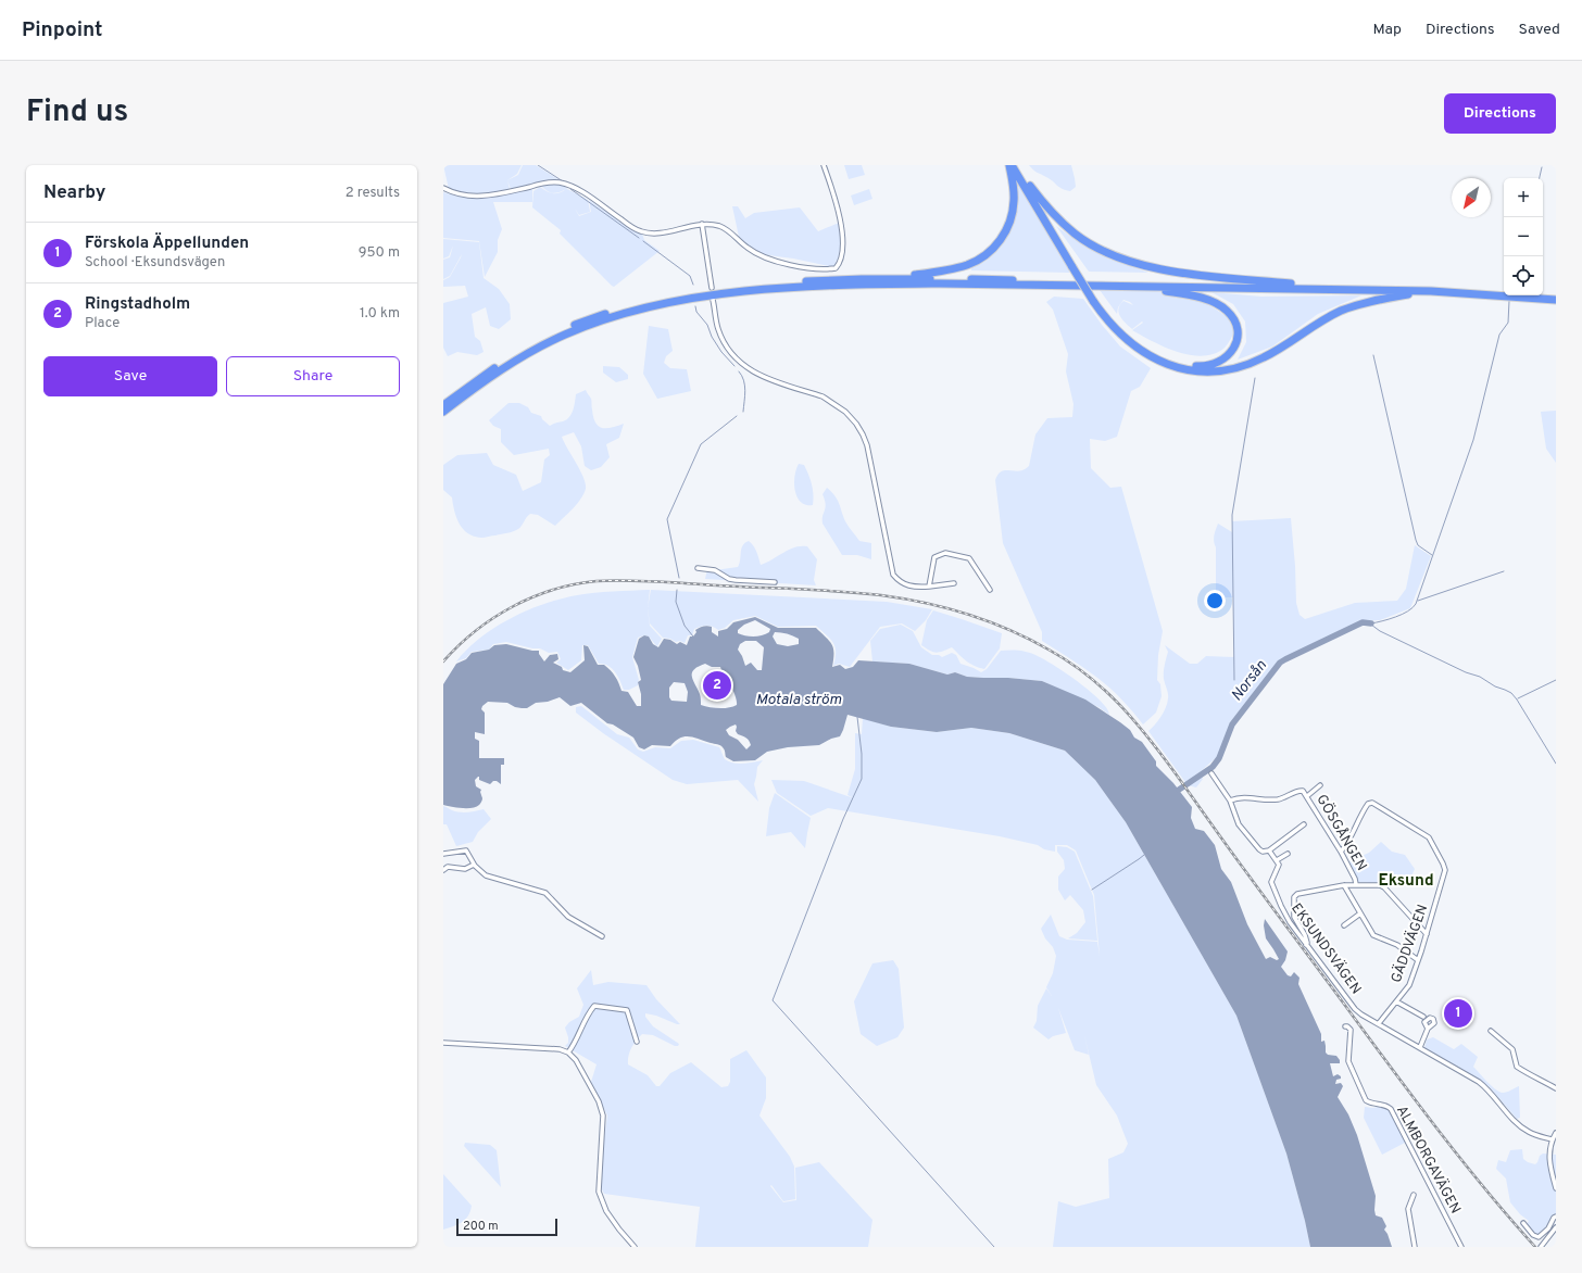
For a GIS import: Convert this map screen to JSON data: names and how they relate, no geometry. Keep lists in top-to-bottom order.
{
  "streets": {
    "street": [
      "GÖSGÅNGEN",
      "GÄDDVÄGEN",
      "EKSUNDSVÄGEN",
      "ALMBORGAVÄGEN"
    ]
  },
  "crossings": [
    ["GÖSGÅNGEN", "GÄDDVÄGEN"],
    ["GÄDDVÄGEN", "EKSUNDSVÄGEN"]
  ],
  "districts": ["Eksund"],
  "water": ["Norsån", "Motala ström"],
  "scale_bar": "200 m",
  "north": "bottom left",
  "page": {
    "header": "Pinpoint",
    "nav": ["Map", "Directions", "Saved"],
    "title": "Find us",
    "buttons": [
      "Directions",
      ["Save", "Share"]
    ],
    "heading": ["Nearby", "2 results"],
    "map_buttons": ["+", "−"],
    "list": [
      {
        "mark": "1",
        "name": "Förskola Äppellunden",
        "note": "School · Eksundsvägen",
        "value": "950 m"
      },
      {
        "mark": "2",
        "name": "Ringstadholm",
        "note": "Place",
        "value": "1.0 km"
      }
    ],
    "pins": ["2", "1"],
    "scale": "200 m"
  }
}
